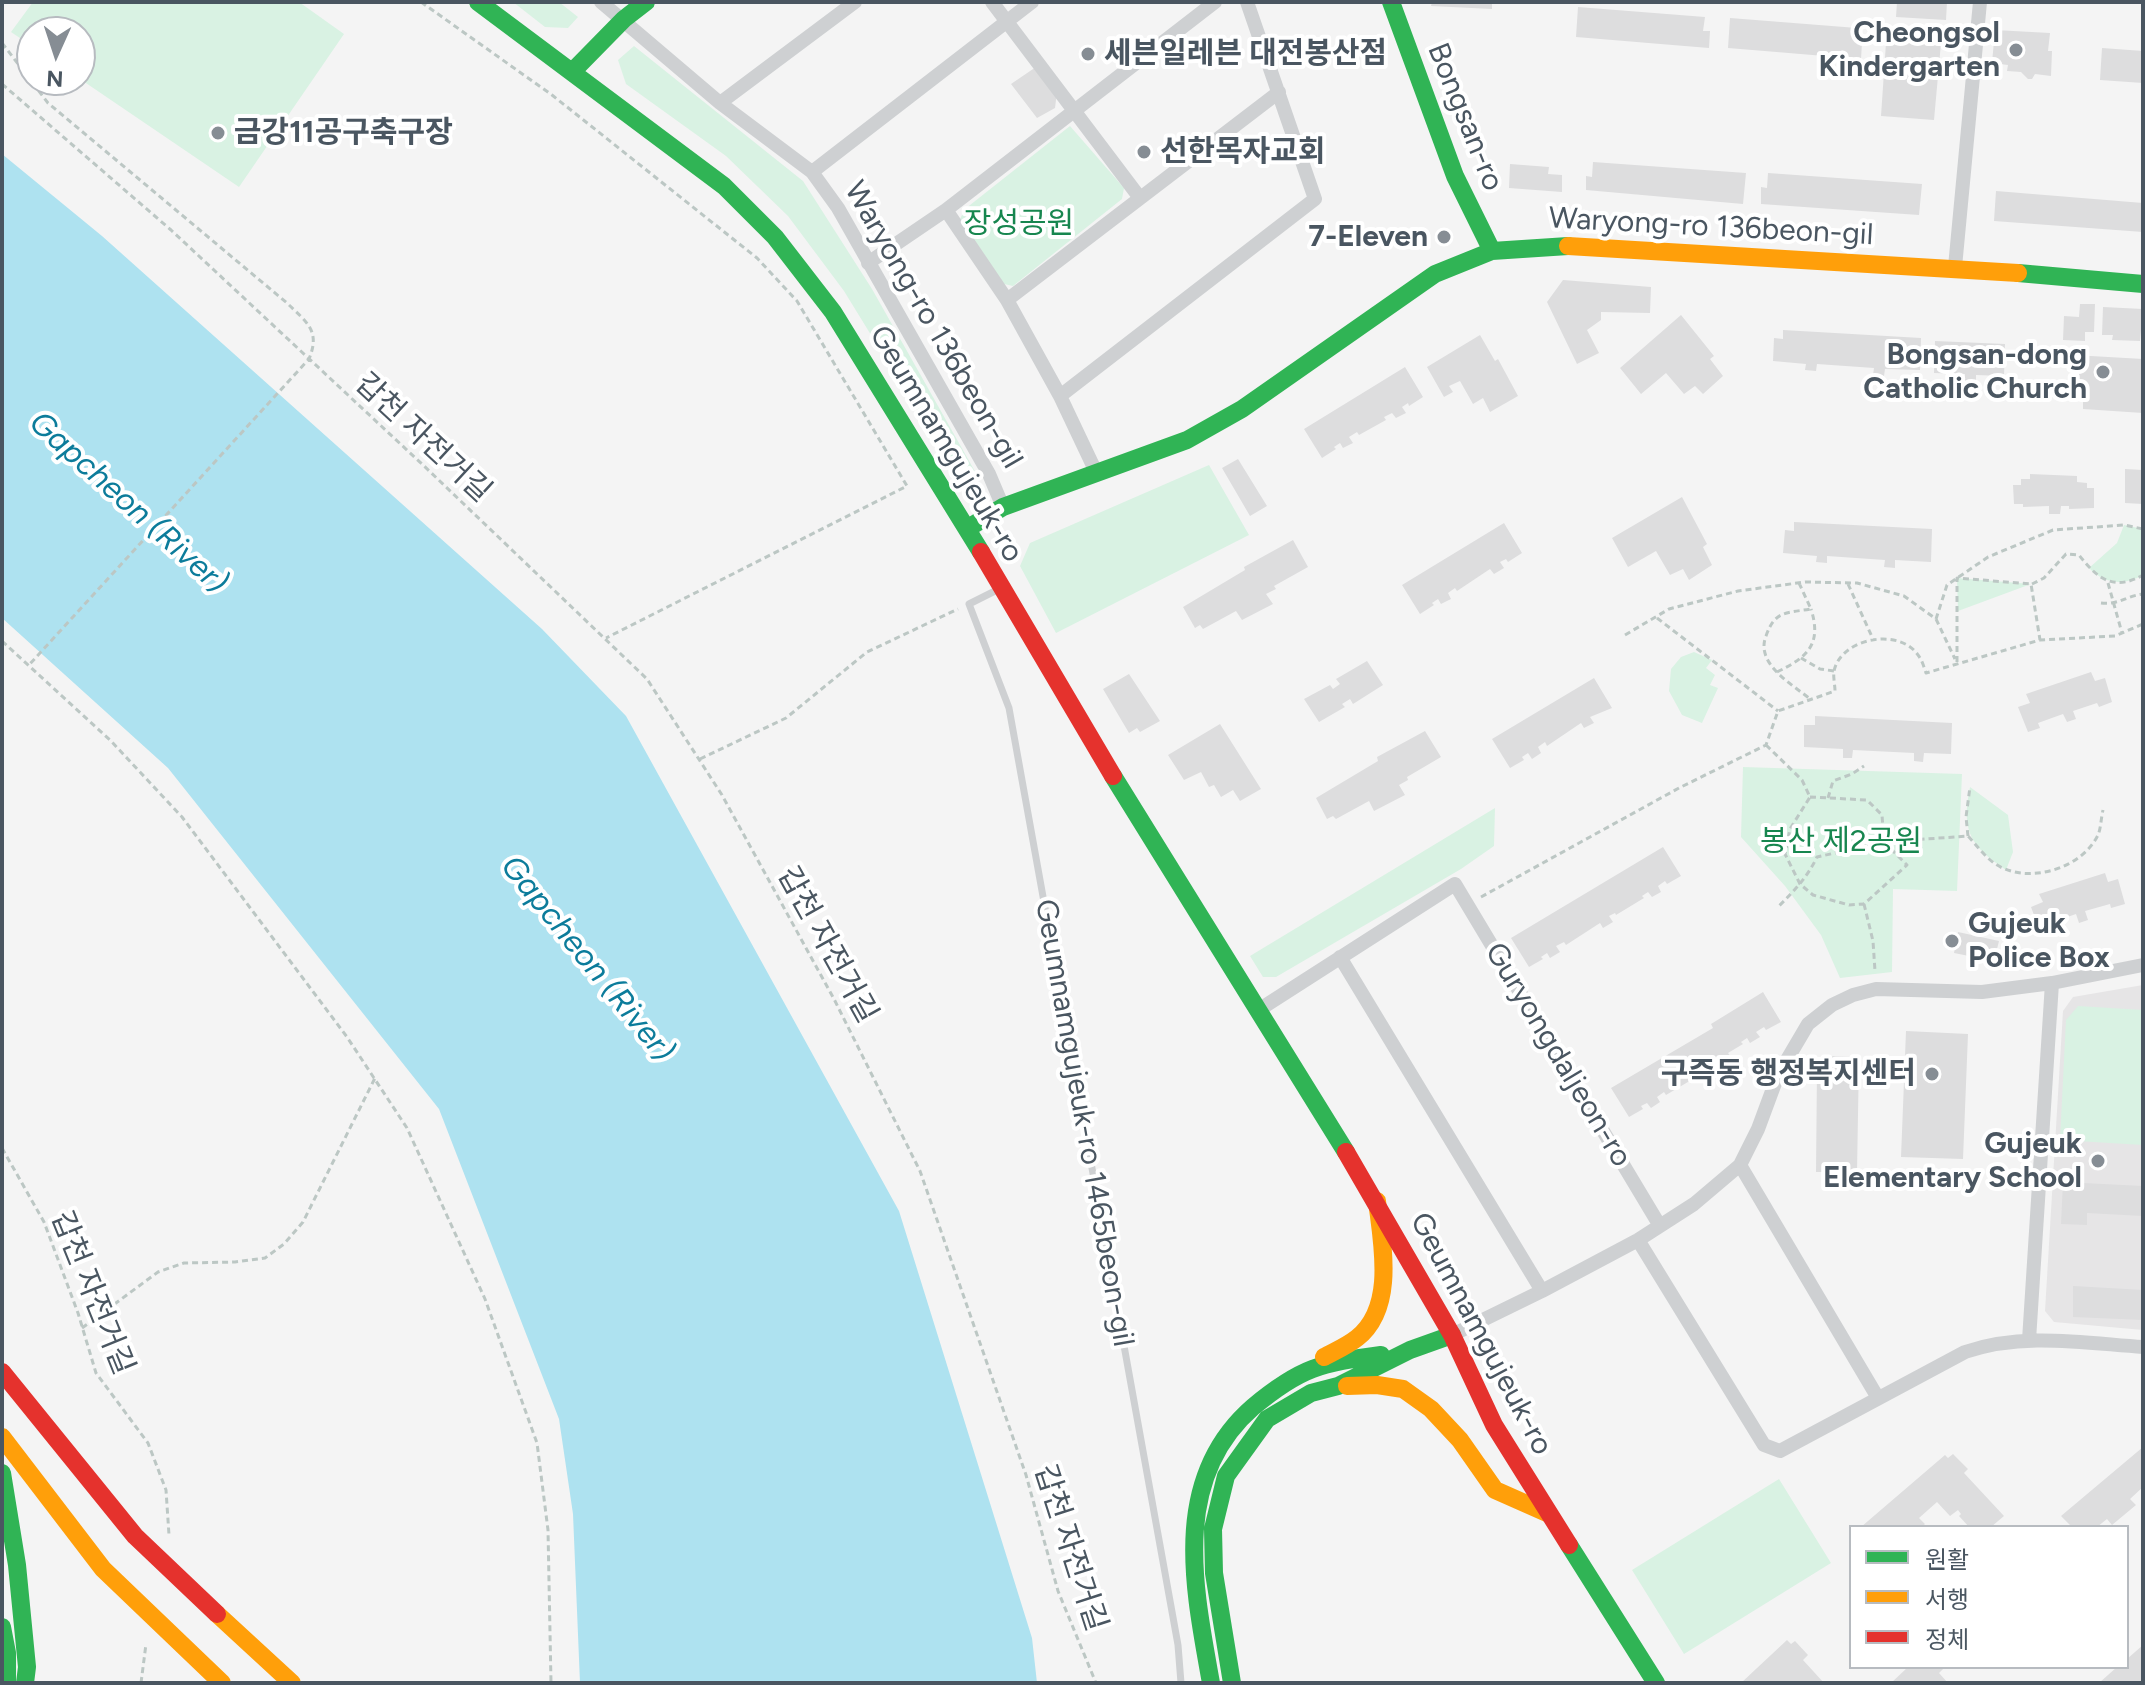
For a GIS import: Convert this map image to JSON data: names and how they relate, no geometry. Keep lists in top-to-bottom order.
{
  "streets": {
    "main road": ["Bongsan-ro", "Waryong-ro 136beon-gil", "Geumnamgujeuk-ro"],
    "street": ["Guryongdaljeon-ro"],
    "lane": ["Geumnamgujeuk-ro 1465beon-gil"],
    "path": ["갑천 자전거길"]
  },
  "crossings": [
    ["Bongsan-ro", "Waryong-ro 136beon-gil"],
    ["Waryong-ro 136beon-gil", "Geumnamgujeuk-ro"]
  ],
  "water": ["Gapcheon (River)"],
  "parks": ["장성공원", "봉산 제2공원"],
  "places": [
    "Cheongsol Kindergarten",
    "세븐일레븐 대전봉산점",
    "금강11공구축구장",
    "선한목자교회",
    "7-Eleven",
    "Bongsan-dong Catholic Church",
    "Gujeuk Police Box",
    "구즉동 행정복지센터",
    "Gujeuk Elementary School"
  ],
  "legend": ["원활", "서행", "정체"],
  "north": "bottom"
}
